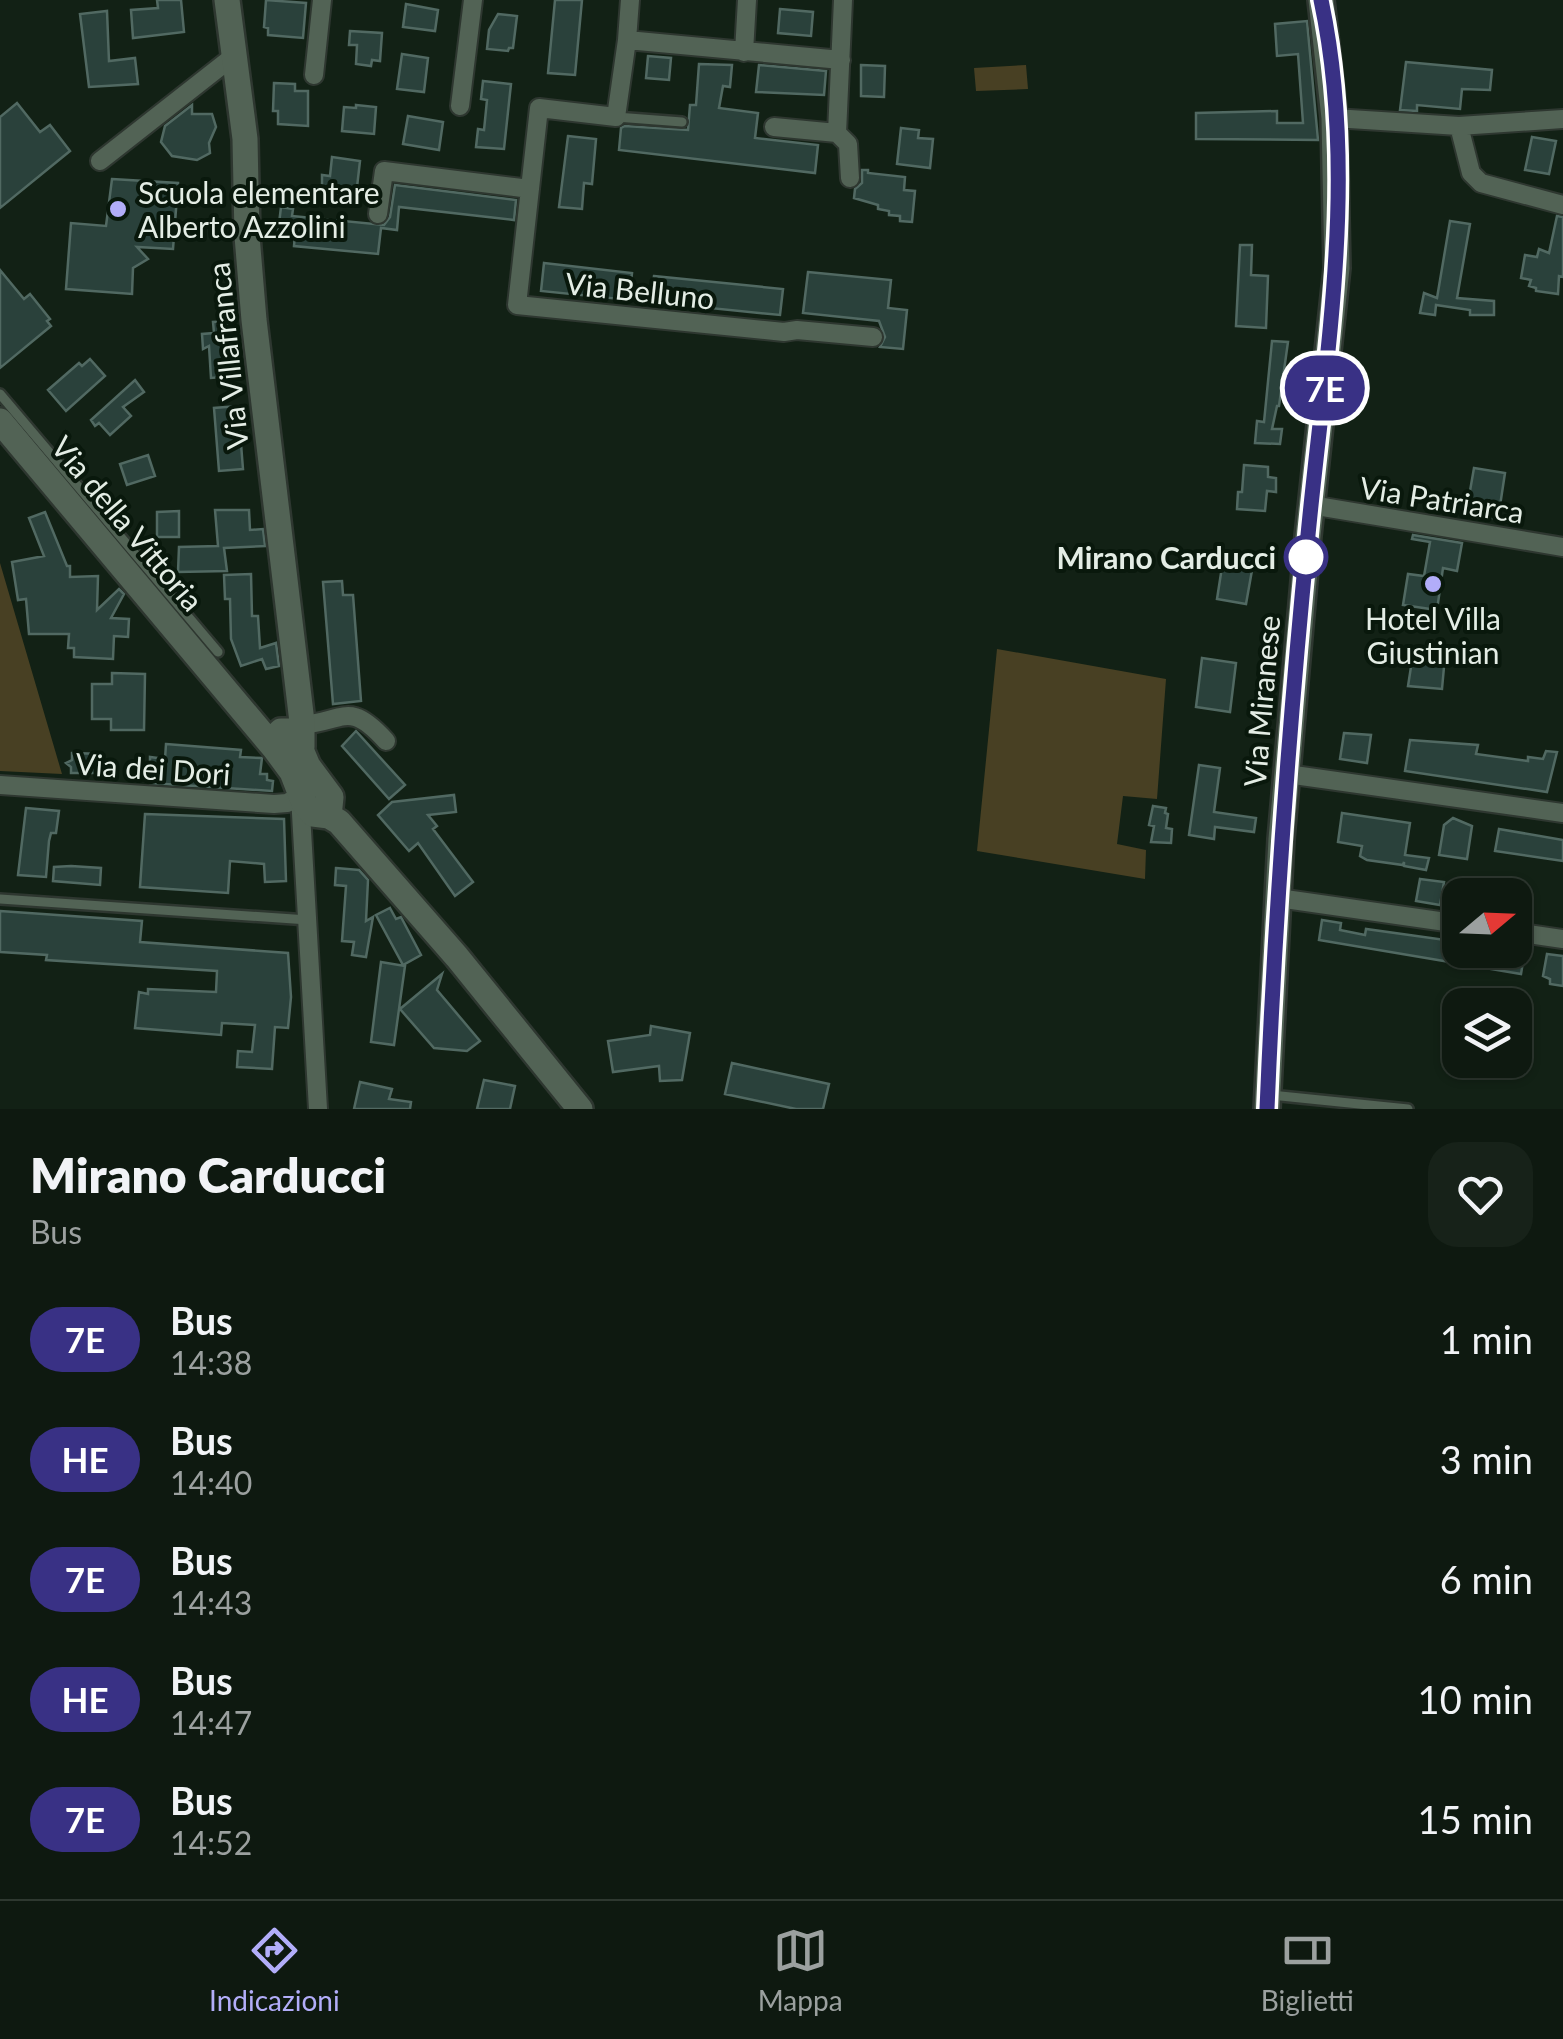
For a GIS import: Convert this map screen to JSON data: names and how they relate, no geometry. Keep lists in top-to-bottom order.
{
  "streets": {
    "main road": ["Via Villafranca", "Via della Vittoria", "Via Miranese"],
    "street": ["Via Belluno", "Via Patriarca", "Via dei Dori"]
  },
  "crossings": [
    ["Via Villafranca", "Via della Vittoria"],
    ["Via Patriarca", "Via Miranese"],
    ["Via della Vittoria", "Via dei Dori"]
  ],
  "places": ["Scuola elementare Alberto Azzolini", "Mirano Carducci", "Hotel Villa Giustinian"],
  "lines": ["bus line 7E"],
  "north": "right",
  "page": {
    "on_map": "7E",
    "heading": ["Mirano Carducci", "Bus"],
    "list": [
      {
        "mark": "7E",
        "name": "Bus",
        "note": "14:38",
        "value": "1 min"
      },
      {
        "mark": "HE",
        "name": "Bus",
        "note": "14:40",
        "value": "3 min"
      },
      {
        "mark": "7E",
        "name": "Bus",
        "note": "14:43",
        "value": "6 min"
      },
      {
        "mark": "HE",
        "name": "Bus",
        "note": "14:47",
        "value": "10 min"
      },
      {
        "mark": "7E",
        "name": "Bus",
        "note": "14:52",
        "value": "15 min"
      }
    ],
    "tabs": ["Indicazioni", "Mappa", "Biglietti"]
  }
}
